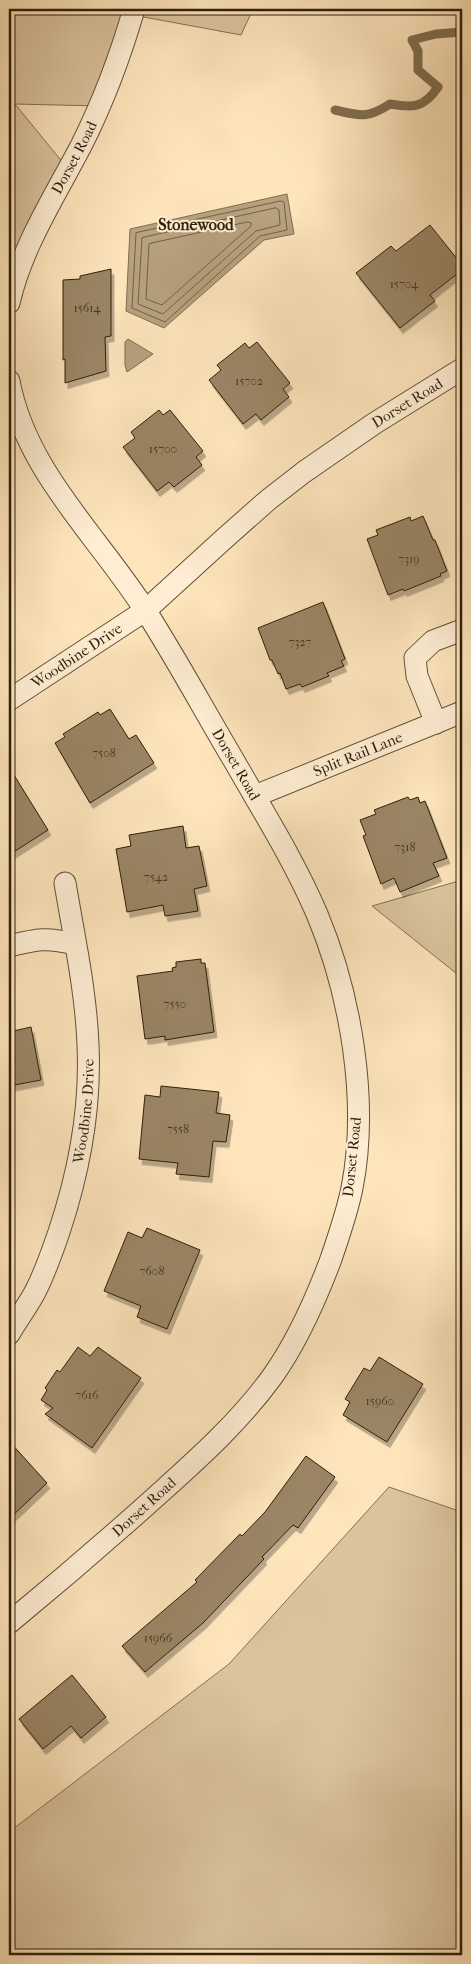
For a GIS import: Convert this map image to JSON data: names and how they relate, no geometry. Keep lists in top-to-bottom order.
{
  "streets": {
    "street": ["Dorset Road", "Woodbine Drive", "Split Rail Lane"]
  },
  "crossings": [
    ["Dorset Road", "Woodbine Drive"],
    ["Dorset Road", "Split Rail Lane"]
  ],
  "districts": ["Stonewood"],
  "house_numbers": [
    "15704",
    "15614",
    "15702",
    "15700",
    "7319",
    "7327",
    "7508",
    "7318",
    "7542",
    "7550",
    "7558",
    "7608",
    "7616",
    "15960",
    "15966"
  ]
}
